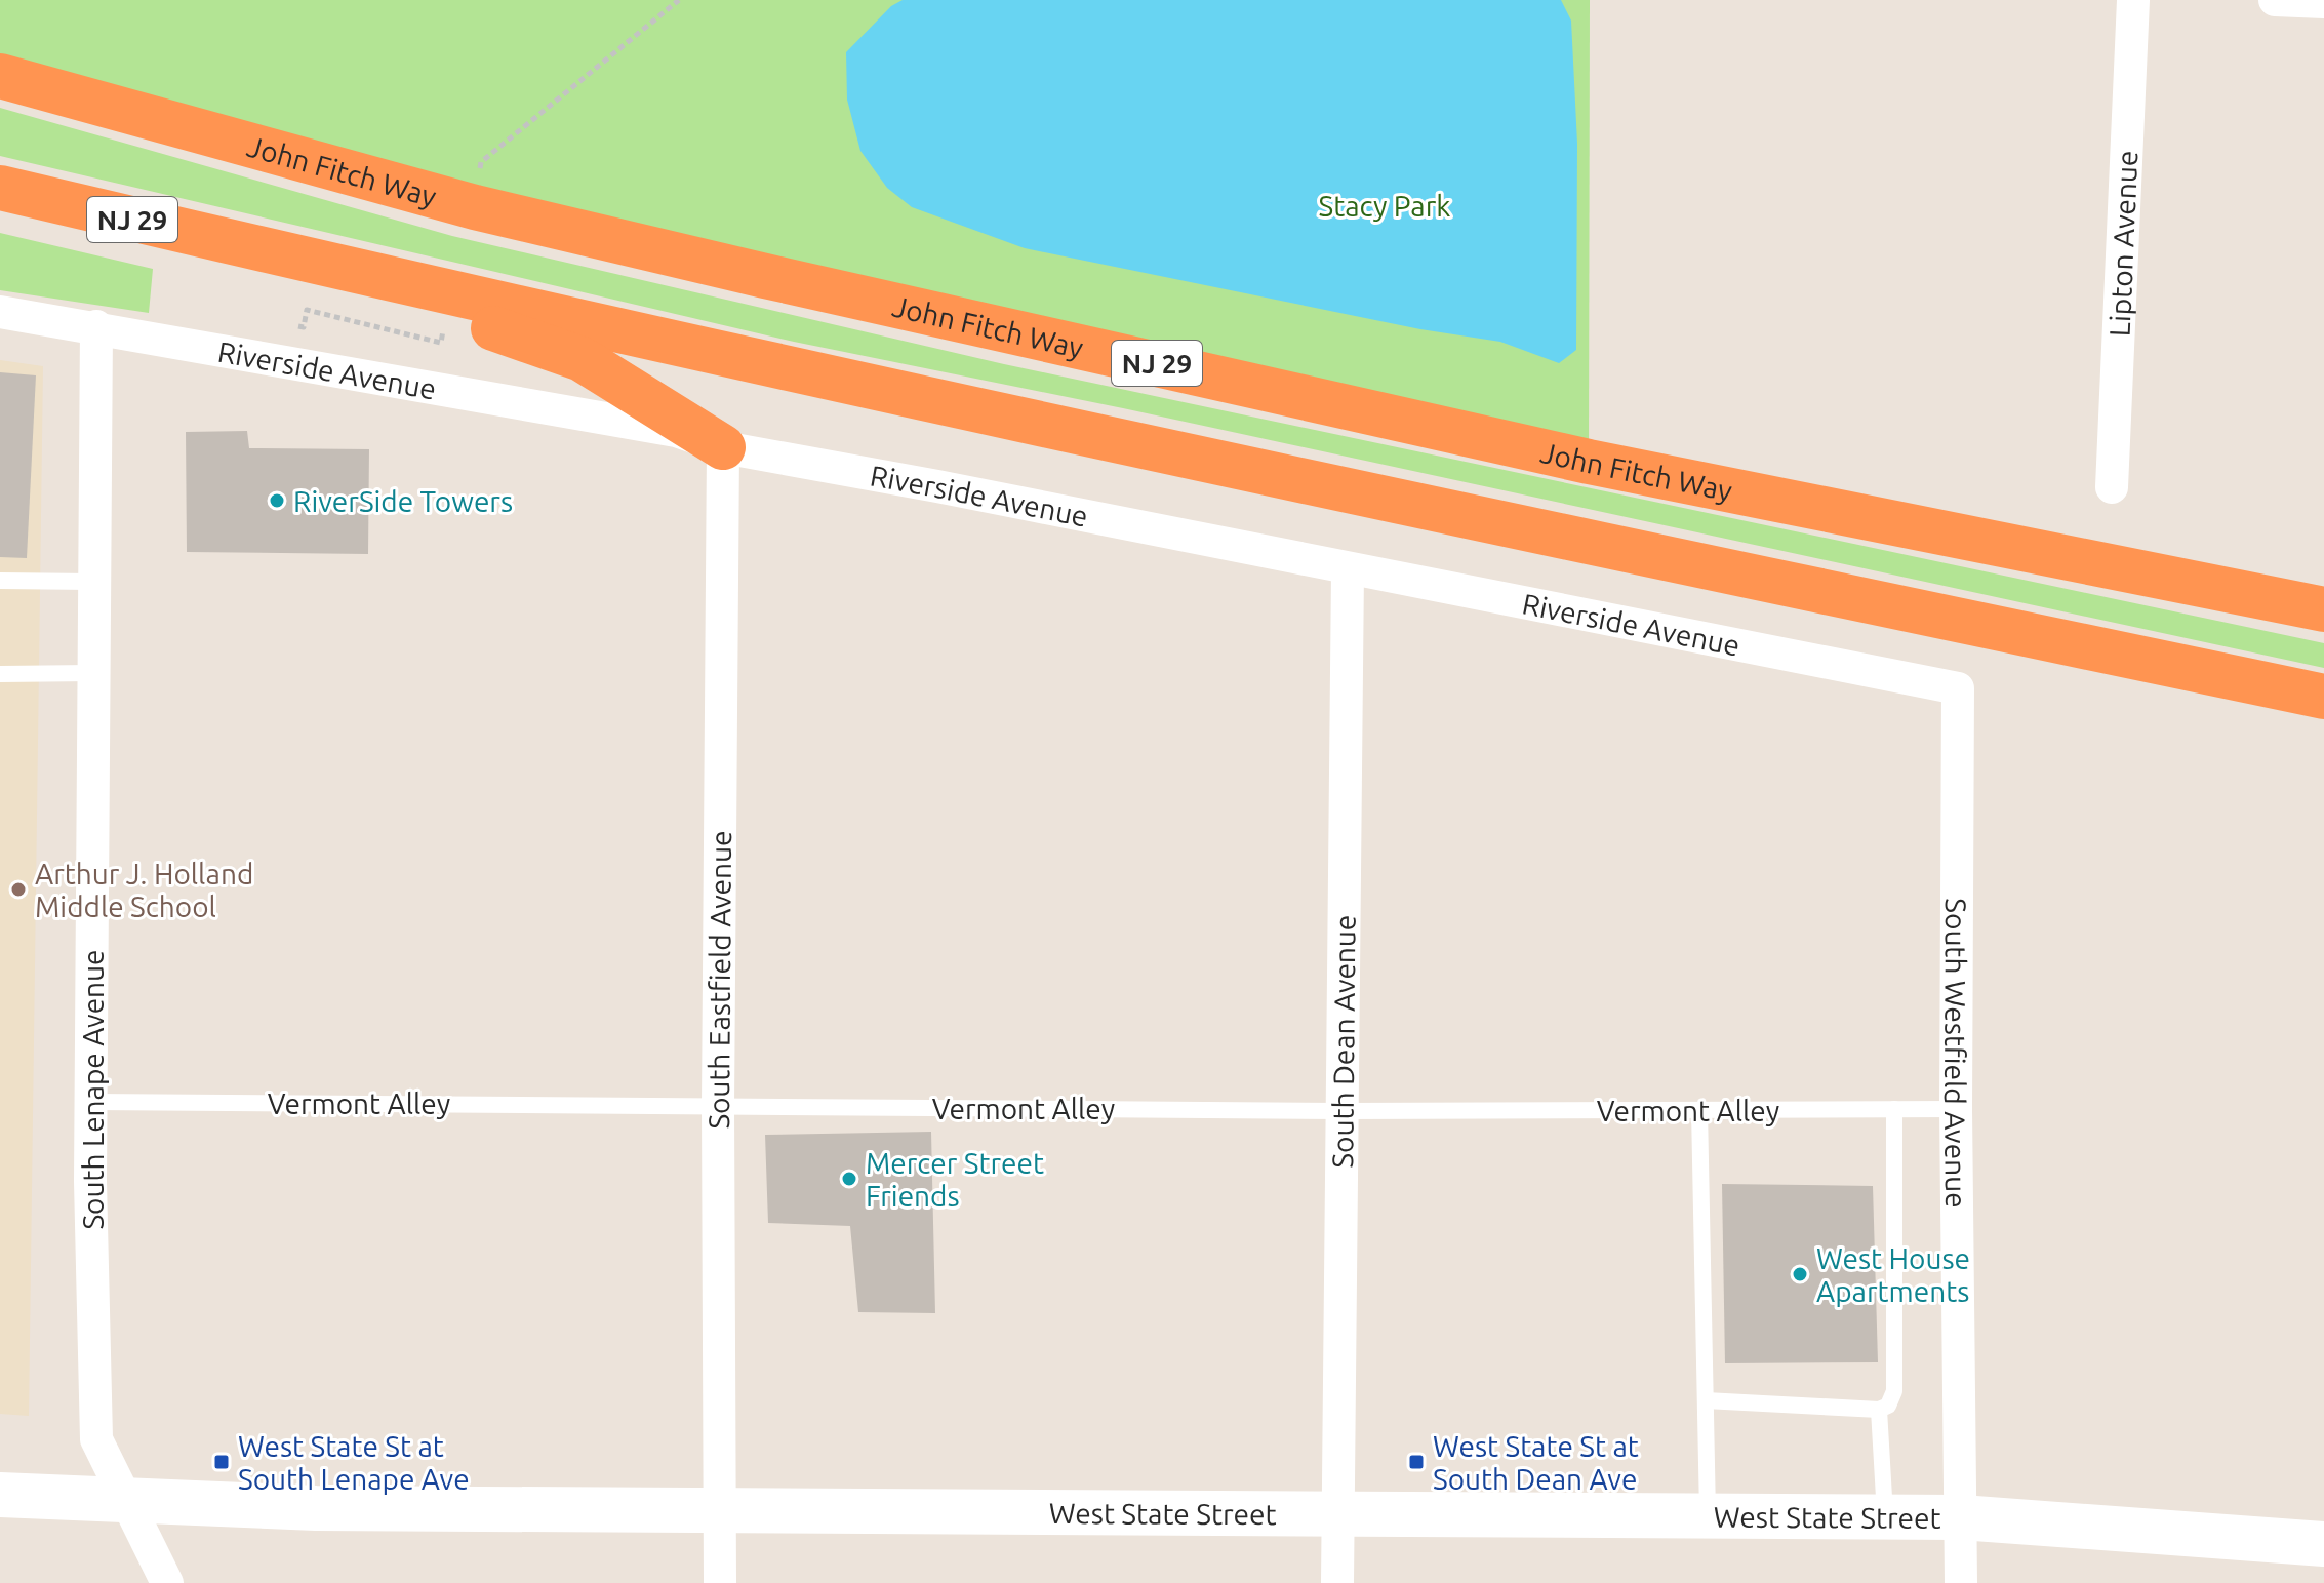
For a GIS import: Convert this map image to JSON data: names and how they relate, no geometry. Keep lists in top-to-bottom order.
{
  "streets": {
    "highway": ["John Fitch Way", "NJ 29"],
    "main road": ["West State Street"],
    "street": [
      "Lipton Avenue",
      "Riverside Avenue",
      "South Eastfield Avenue",
      "South Dean Avenue",
      "South Westfield Avenue",
      "South Lenape Avenue"
    ],
    "lane": ["Vermont Alley"]
  },
  "crossings": [
    ["Riverside Avenue", "South Eastfield Avenue"],
    ["Riverside Avenue", "South Dean Avenue"],
    ["Riverside Avenue", "South Westfield Avenue"],
    ["Riverside Avenue", "South Lenape Avenue"],
    ["South Eastfield Avenue", "Vermont Alley"],
    ["South Eastfield Avenue", "West State Street"],
    ["South Dean Avenue", "Vermont Alley"],
    ["South Dean Avenue", "West State Street"],
    ["South Westfield Avenue", "Vermont Alley"],
    ["South Westfield Avenue", "West State Street"],
    ["South Lenape Avenue", "Vermont Alley"],
    ["South Lenape Avenue", "West State Street"]
  ],
  "parks": ["Stacy Park"],
  "places": {
    "other": [
      "RiverSide Towers",
      "Arthur J. Holland Middle School",
      "Mercer Street Friends",
      "West House Apartments"
    ],
    "transit": ["West State St at South Lenape Ave", "West State St at South Dean Ave"]
  }
}
